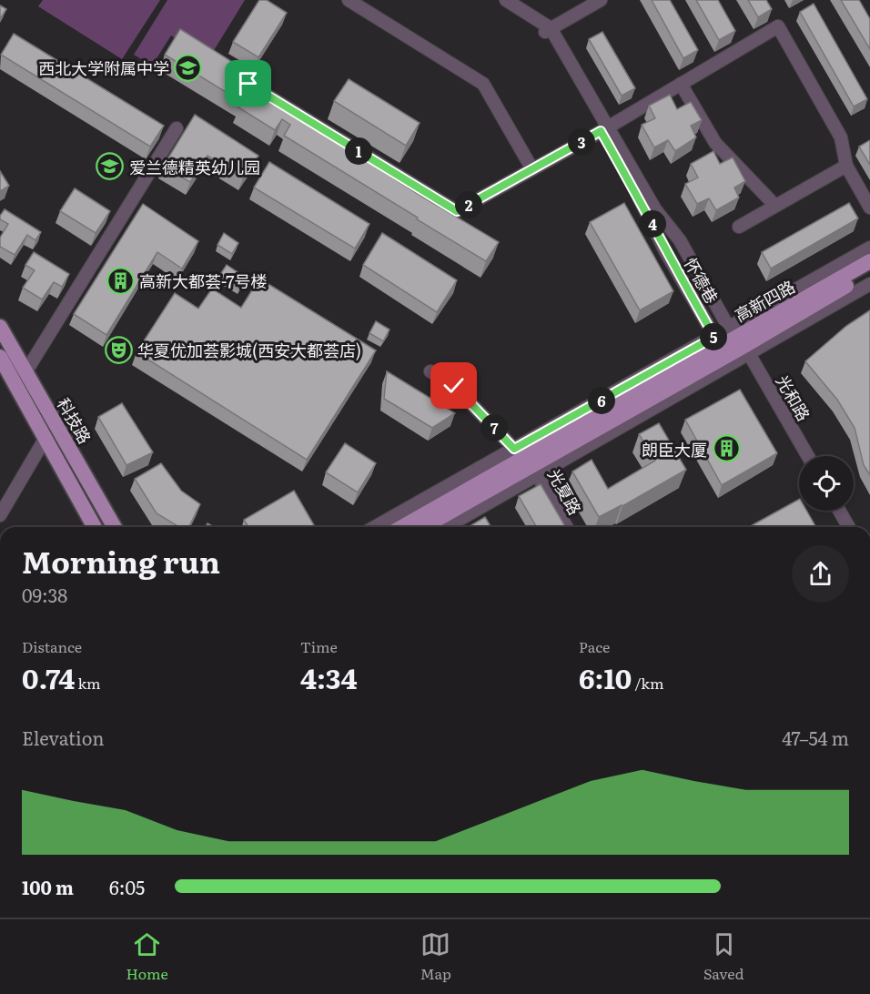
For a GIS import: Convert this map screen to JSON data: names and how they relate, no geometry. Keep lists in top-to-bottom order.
{
  "streets": {
    "main road": ["高新四路", "科技路"],
    "street": ["怀德巷", "光和路", "光夏路"]
  },
  "crossings": [
    ["怀德巷", "高新四路"],
    ["怀德巷", "光和路"],
    ["高新四路", "光和路"],
    ["高新四路", "光夏路"]
  ],
  "places": {
    "school or university": ["西北大学附属中学", "爱兰德精英幼儿园"],
    "building": ["高新大都荟-7号楼", "朗臣大厦"],
    "theatre": ["华夏优加荟影城(西安大都荟店)"]
  },
  "page": {
    "pins": [
      "3",
      "1",
      "2",
      "4",
      "5",
      "6",
      "7"
    ],
    "heading": ["Morning run", "09:38"],
    "stats": [
      ["Distance", "0.74 km"],
      ["Time", "4:34"],
      ["Pace", "6:10 /km"]
    ],
    "chart": ["Elevation", "47–54 m"],
    "list": [
      {
        "name": "100 m",
        "note": "6:05"
      }
    ],
    "tabs": ["Home", "Map", "Saved"]
  }
}
